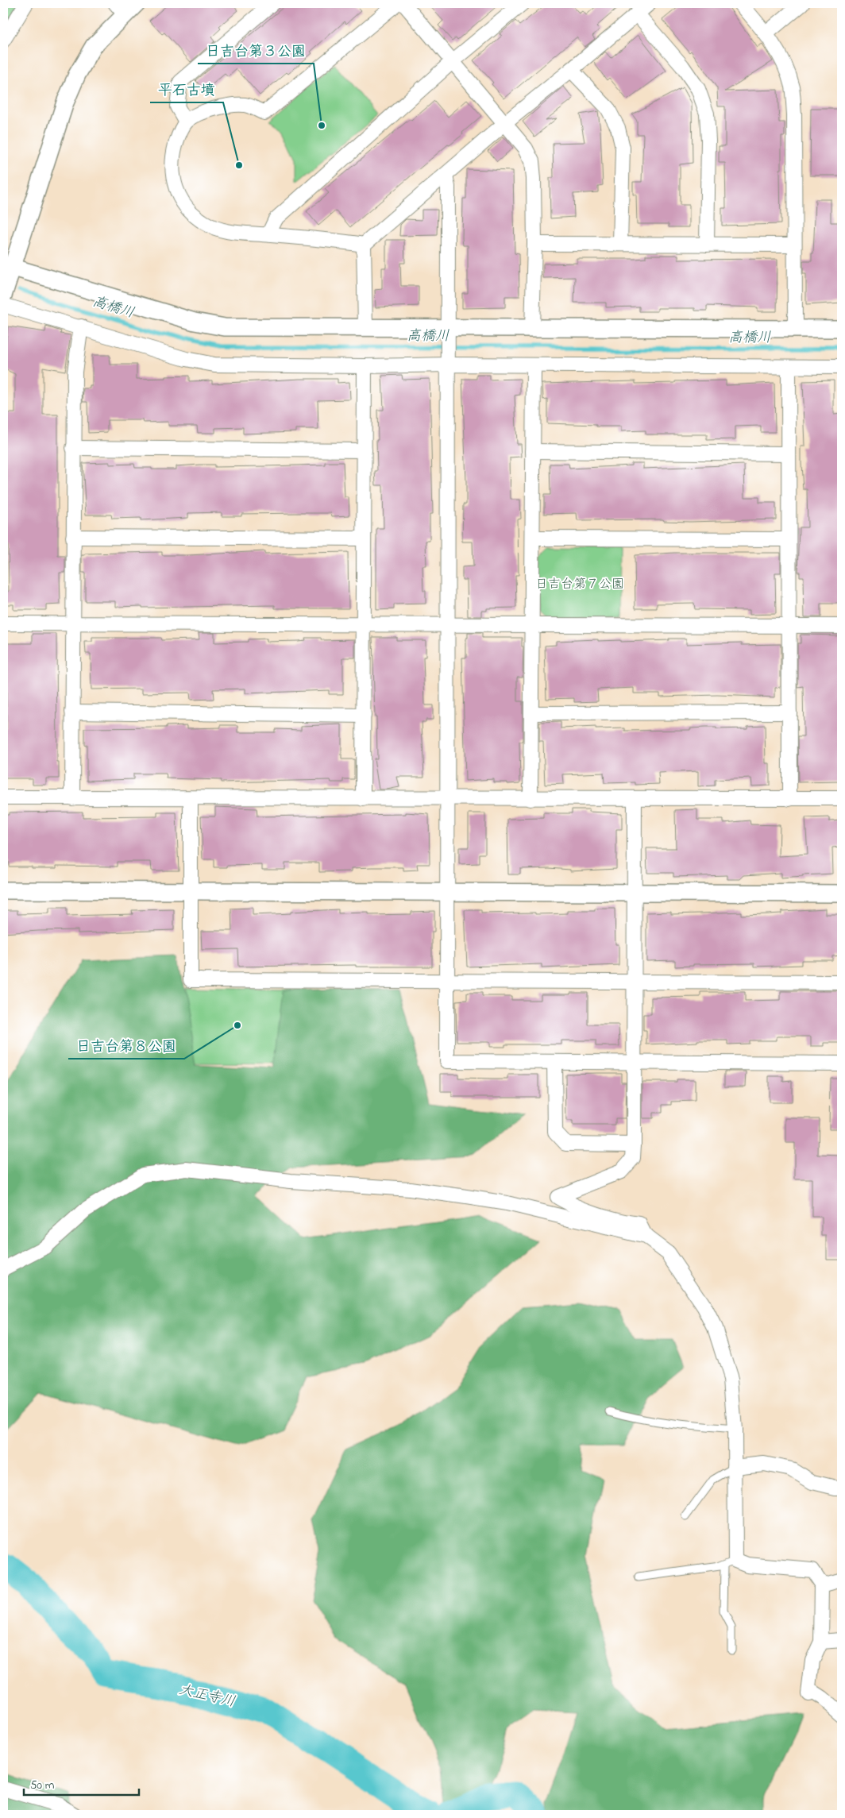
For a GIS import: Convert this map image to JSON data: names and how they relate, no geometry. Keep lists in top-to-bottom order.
{
  "water": ["高橋川", "大正寺川"],
  "parks": ["日吉台第７公園"],
  "places": ["日吉台第３公園", "平石古墳", "日吉台第８公園"],
  "scale_bar": "50 m"
}
